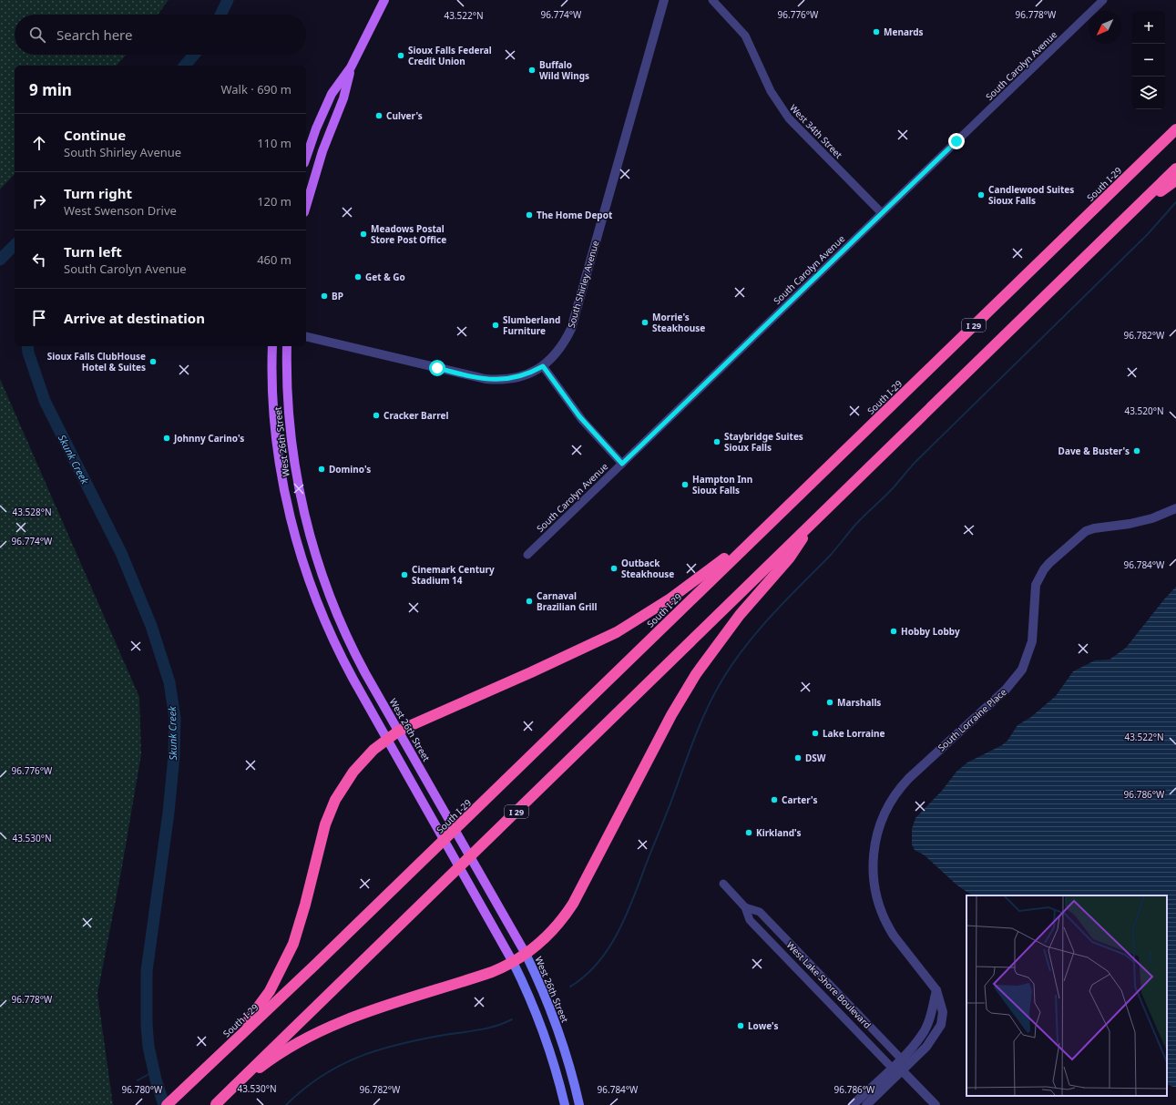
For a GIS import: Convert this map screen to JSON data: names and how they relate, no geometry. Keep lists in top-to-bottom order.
{
  "streets": {
    "highway": ["South I-29", "I 29"],
    "main road": ["West 26th Street"],
    "street": [
      "South Carolyn Avenue",
      "West 34th Street",
      "South Shirley Avenue",
      "South Lorraine Place",
      "West Lake Shore Boulevard"
    ]
  },
  "crossings": [
    ["South Carolyn Avenue", "West 34th Street"],
    ["South Lorraine Place", "West Lake Shore Boulevard"]
  ],
  "water": ["Skunk Creek"],
  "places": [
    "Menards",
    "Sioux Falls Federal Credit Union",
    "Buffalo Wild Wings",
    "Culver's",
    "Candlewood Suites Sioux Falls",
    "The Home Depot",
    "Meadows Postal Store Post Office",
    "Get & Go",
    "BP",
    "Morrie's Steakhouse",
    "Slumberland Furniture",
    "Sioux Falls ClubHouse Hotel & Suites",
    "Cracker Barrel",
    "Johnny Carino's",
    "Staybridge Suites Sioux Falls",
    "Dave & Buster's",
    "Domino's",
    "Hampton Inn Sioux Falls",
    "Outback Steakhouse",
    "Cinemark Century Stadium 14",
    "Carnaval Brazilian Grill",
    "Hobby Lobby",
    "Marshalls",
    "Lake Lorraine",
    "DSW",
    "Carter's",
    "Kirkland's",
    "Lowe's"
  ],
  "north": "bottom left",
  "page": {
    "map_buttons": ["+", "−"],
    "search": "Search here",
    "heading": ["9 min", "Walk · 690 m"],
    "list": [
      ["Continue", "South Shirley Avenue", "110 m"],
      ["Turn right", "West Swenson Drive", "120 m"],
      ["Turn left", "South Carolyn Avenue", "460 m"],
      "Arrive at destination"
    ]
  },
  "coordinates": [
    "96.774°W",
    "96.776°W",
    "96.778°W",
    "43.522°N",
    "96.782°W",
    "43.520°N",
    "43.528°N",
    "96.784°W",
    "96.786°W",
    "43.530°N",
    "96.780°W"
  ]
}
